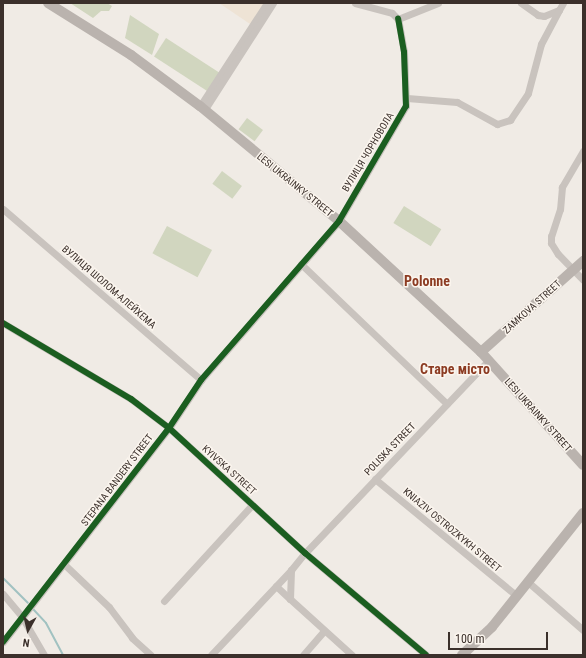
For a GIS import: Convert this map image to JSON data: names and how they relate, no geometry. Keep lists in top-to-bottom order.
{
  "streets": {
    "main road": ["LESI UKRAINKY STREET", "ZAMKOVA STREET"],
    "street": [
      "ВУЛИЦЯ ЧОРНОВОЛА",
      "ВУЛИЦЯ ШОЛОМ-АЛЕЙХЕМА",
      "POLISKA STREET",
      "KYIVSKA STREET",
      "STEPANA BANDERY STREET",
      "KNIAZIV OSTROZKYKH STREET"
    ]
  },
  "crossings": [
    ["ВУЛИЦЯ ЧОРНОВОЛА", "LESI UKRAINKY STREET"],
    ["ВУЛИЦЯ ЧОРНОВОЛА", "STEPANA BANDERY STREET"],
    ["LESI UKRAINKY STREET", "ZAMKOVA STREET"],
    ["LESI UKRAINKY STREET", "POLISKA STREET"],
    ["LESI UKRAINKY STREET", "STEPANA BANDERY STREET"],
    ["ВУЛИЦЯ ШОЛОМ-АЛЕЙХЕМА", "STEPANA BANDERY STREET"],
    ["POLISKA STREET", "KYIVSKA STREET"],
    ["POLISKA STREET", "KNIAZIV OSTROZKYKH STREET"],
    ["KYIVSKA STREET", "STEPANA BANDERY STREET"]
  ],
  "districts": ["Polonne", "Старе місто"],
  "scale_bar": "100 m",
  "north": "bottom"
}
